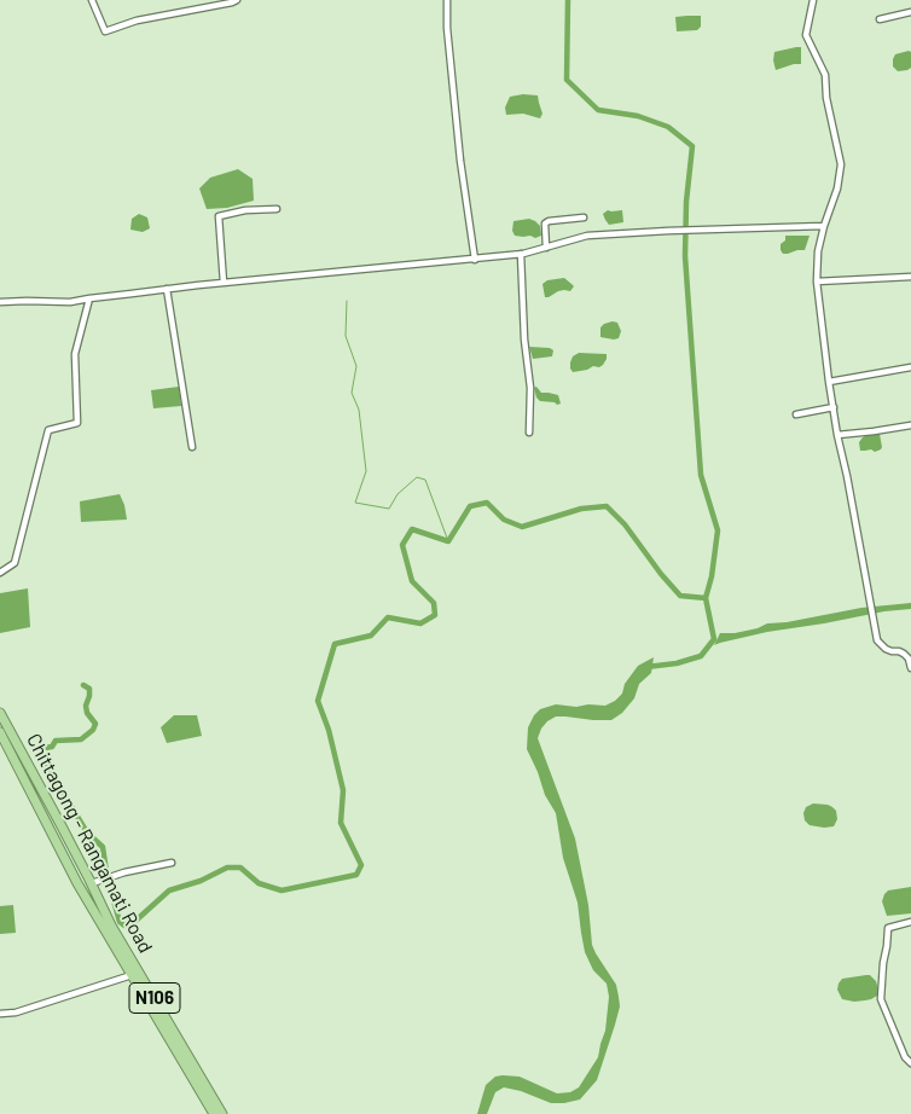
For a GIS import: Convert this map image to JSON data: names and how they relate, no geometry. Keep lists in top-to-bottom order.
{
  "streets": {
    "highway": ["Chittagong - Rangamati Road", "N106"]
  }
}
